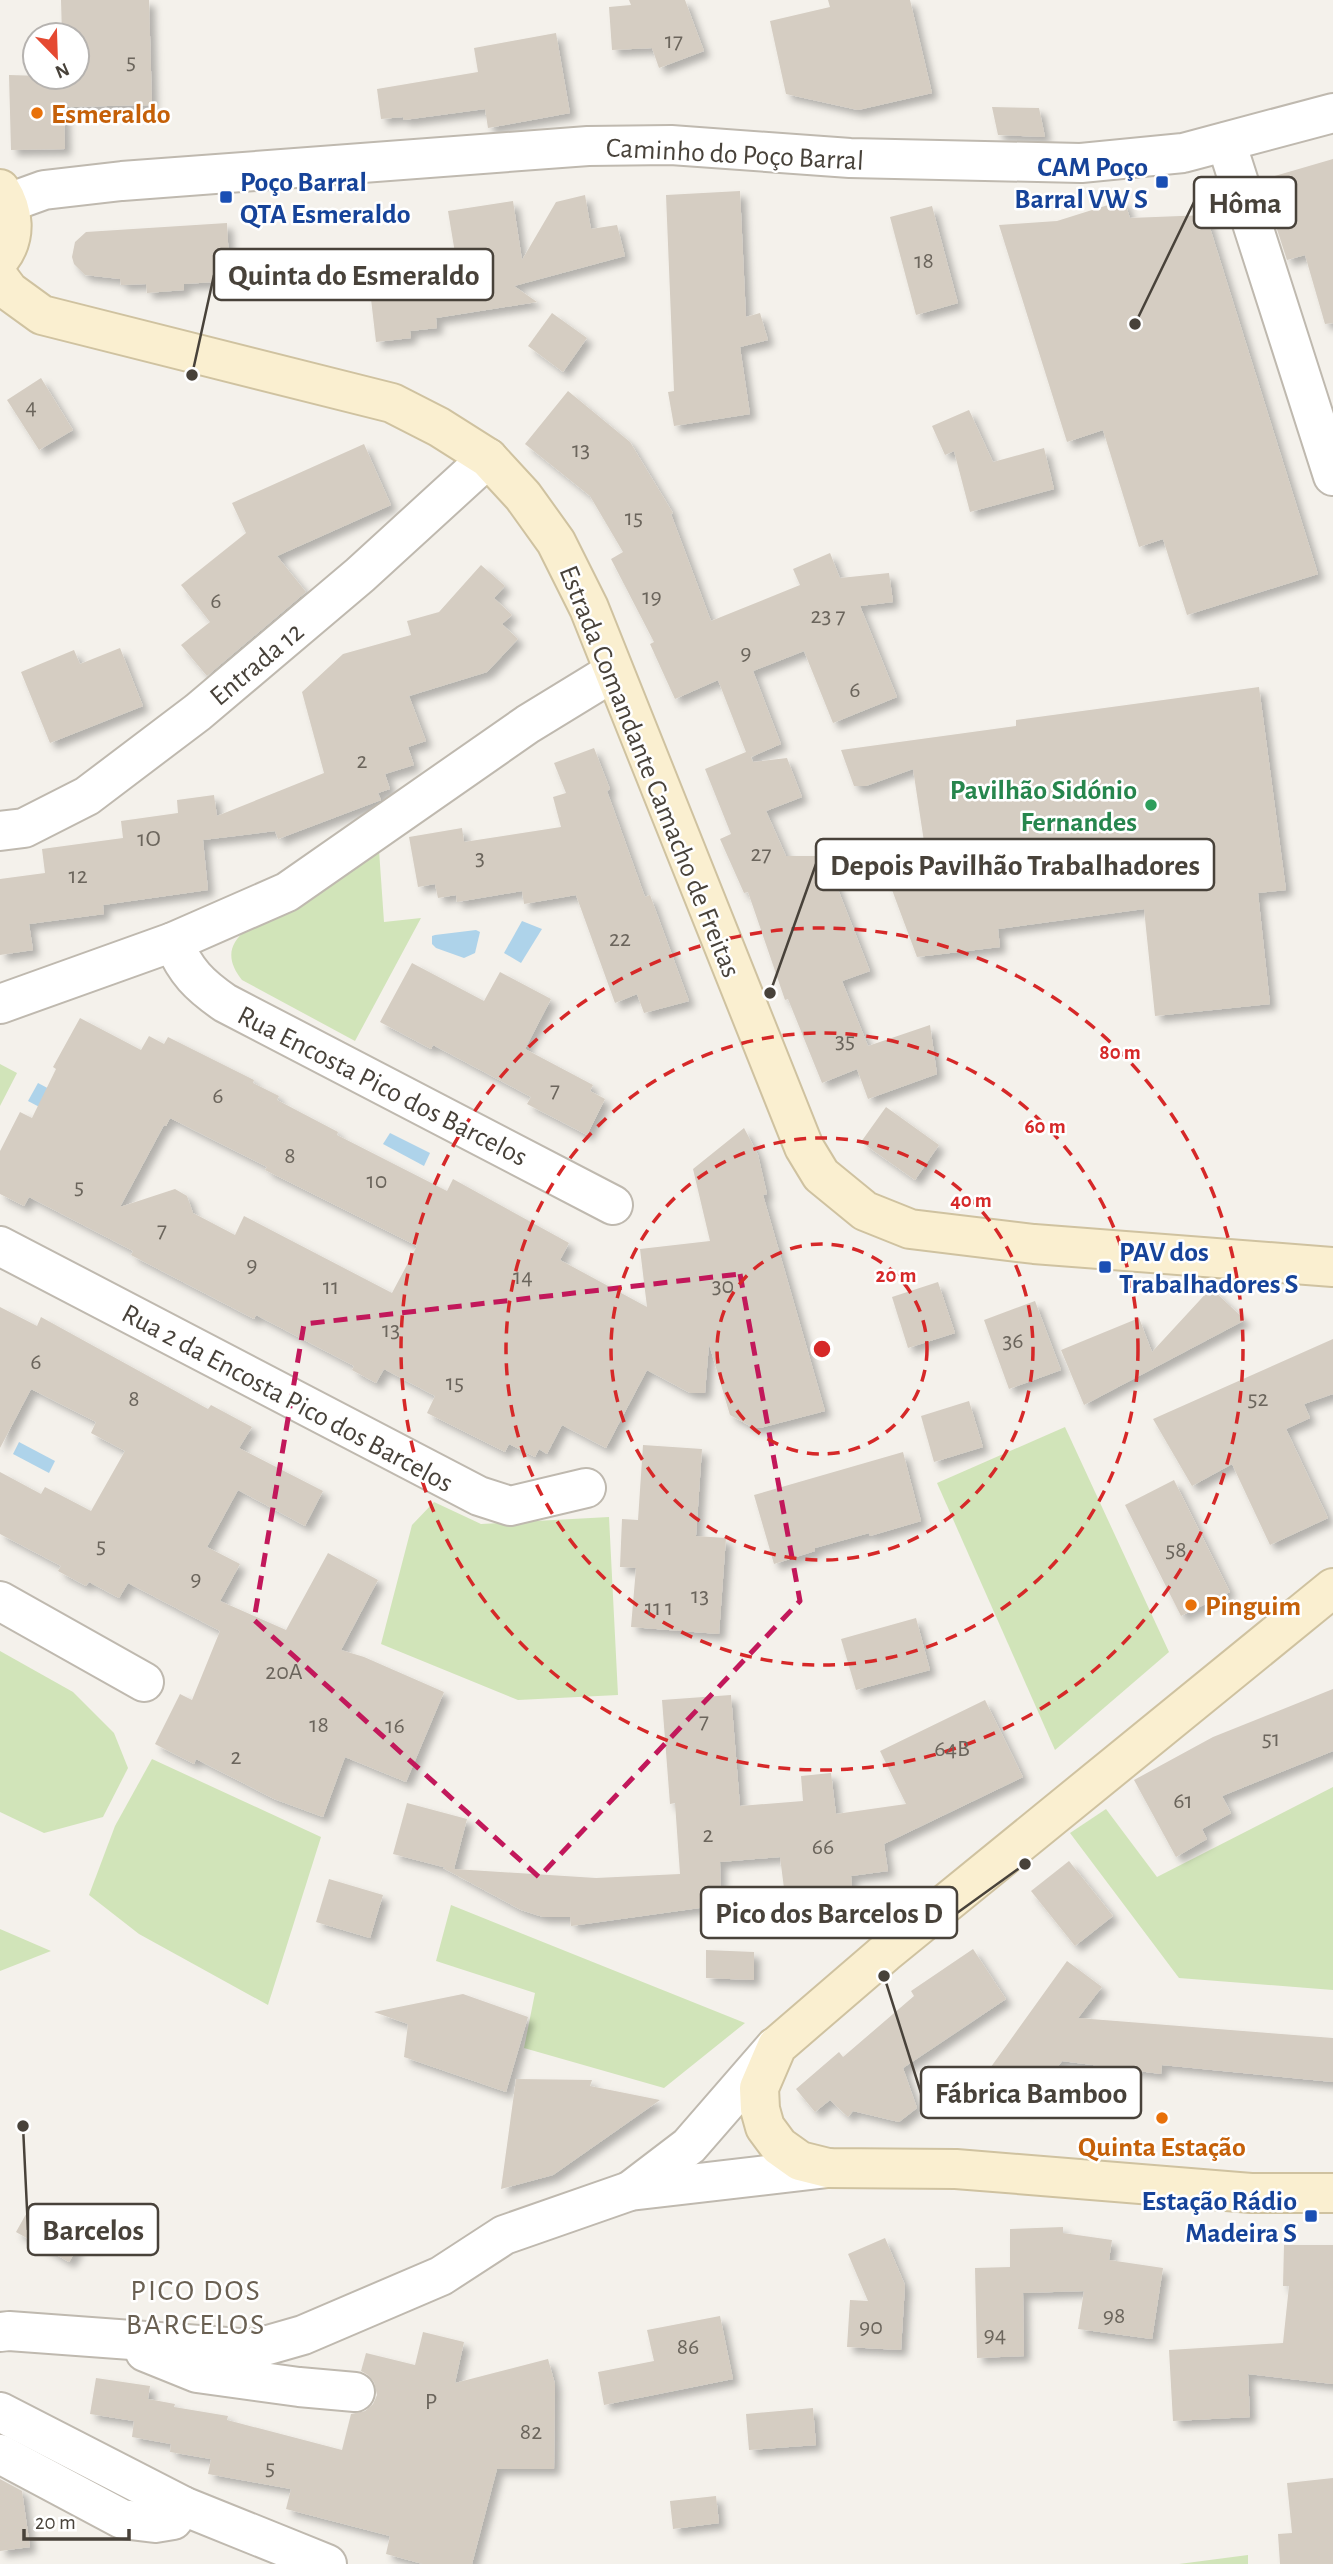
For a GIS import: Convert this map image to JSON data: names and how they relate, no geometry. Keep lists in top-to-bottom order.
{
  "streets": {
    "main road": ["Estrada Comandante Camacho de Freitas"],
    "street": [
      "Caminho do Poço Barral",
      "Entrada 12",
      "Rua Encosta Pico dos Barcelos",
      "Rua 2 da Encosta Pico dos Barcelos"
    ]
  },
  "crossings": [
    ["Entrada 12", "Estrada Comandante Camacho de Freitas"]
  ],
  "districts": ["PICO DOS BARCELOS"],
  "places": {
    "other": [
      "Esmeraldo",
      "Hôma",
      "Quinta do Esmeraldo",
      "Pavilhão Sidónio Fernandes",
      "Depois Pavilhão Trabalhadores",
      "Pinguim",
      "Pico dos Barcelos D",
      "Fábrica Bamboo",
      "Quinta Estação",
      "Barcelos"
    ],
    "transit": [
      "CAM Poço Barral VW S",
      "Poço Barral QTA Esmeraldo",
      "PAV dos Trabalhadores S",
      "Estação Rádio Madeira S"
    ]
  },
  "house_numbers": [
    "17",
    "5",
    "18",
    "4",
    "13",
    "15",
    "19",
    "6",
    "23 7",
    "9",
    "6",
    "2",
    "1O",
    "27",
    "3",
    "12",
    "22",
    "35",
    "7",
    "6",
    "8",
    "10",
    "5",
    "7",
    "9",
    "14",
    "30",
    "11",
    "13",
    "36",
    "6",
    "15",
    "8",
    "52",
    "5",
    "58",
    "9",
    "13",
    "11 1",
    "20A",
    "7",
    "18",
    "16",
    "51",
    "64B",
    "2",
    "61",
    "2",
    "66",
    "98",
    "90",
    "94",
    "86",
    "P",
    "82",
    "5"
  ],
  "scale_bar": "20 m",
  "north": "bottom right",
  "rings": [
    "80 m",
    "60 m",
    "40 m",
    "20 m"
  ]
}
